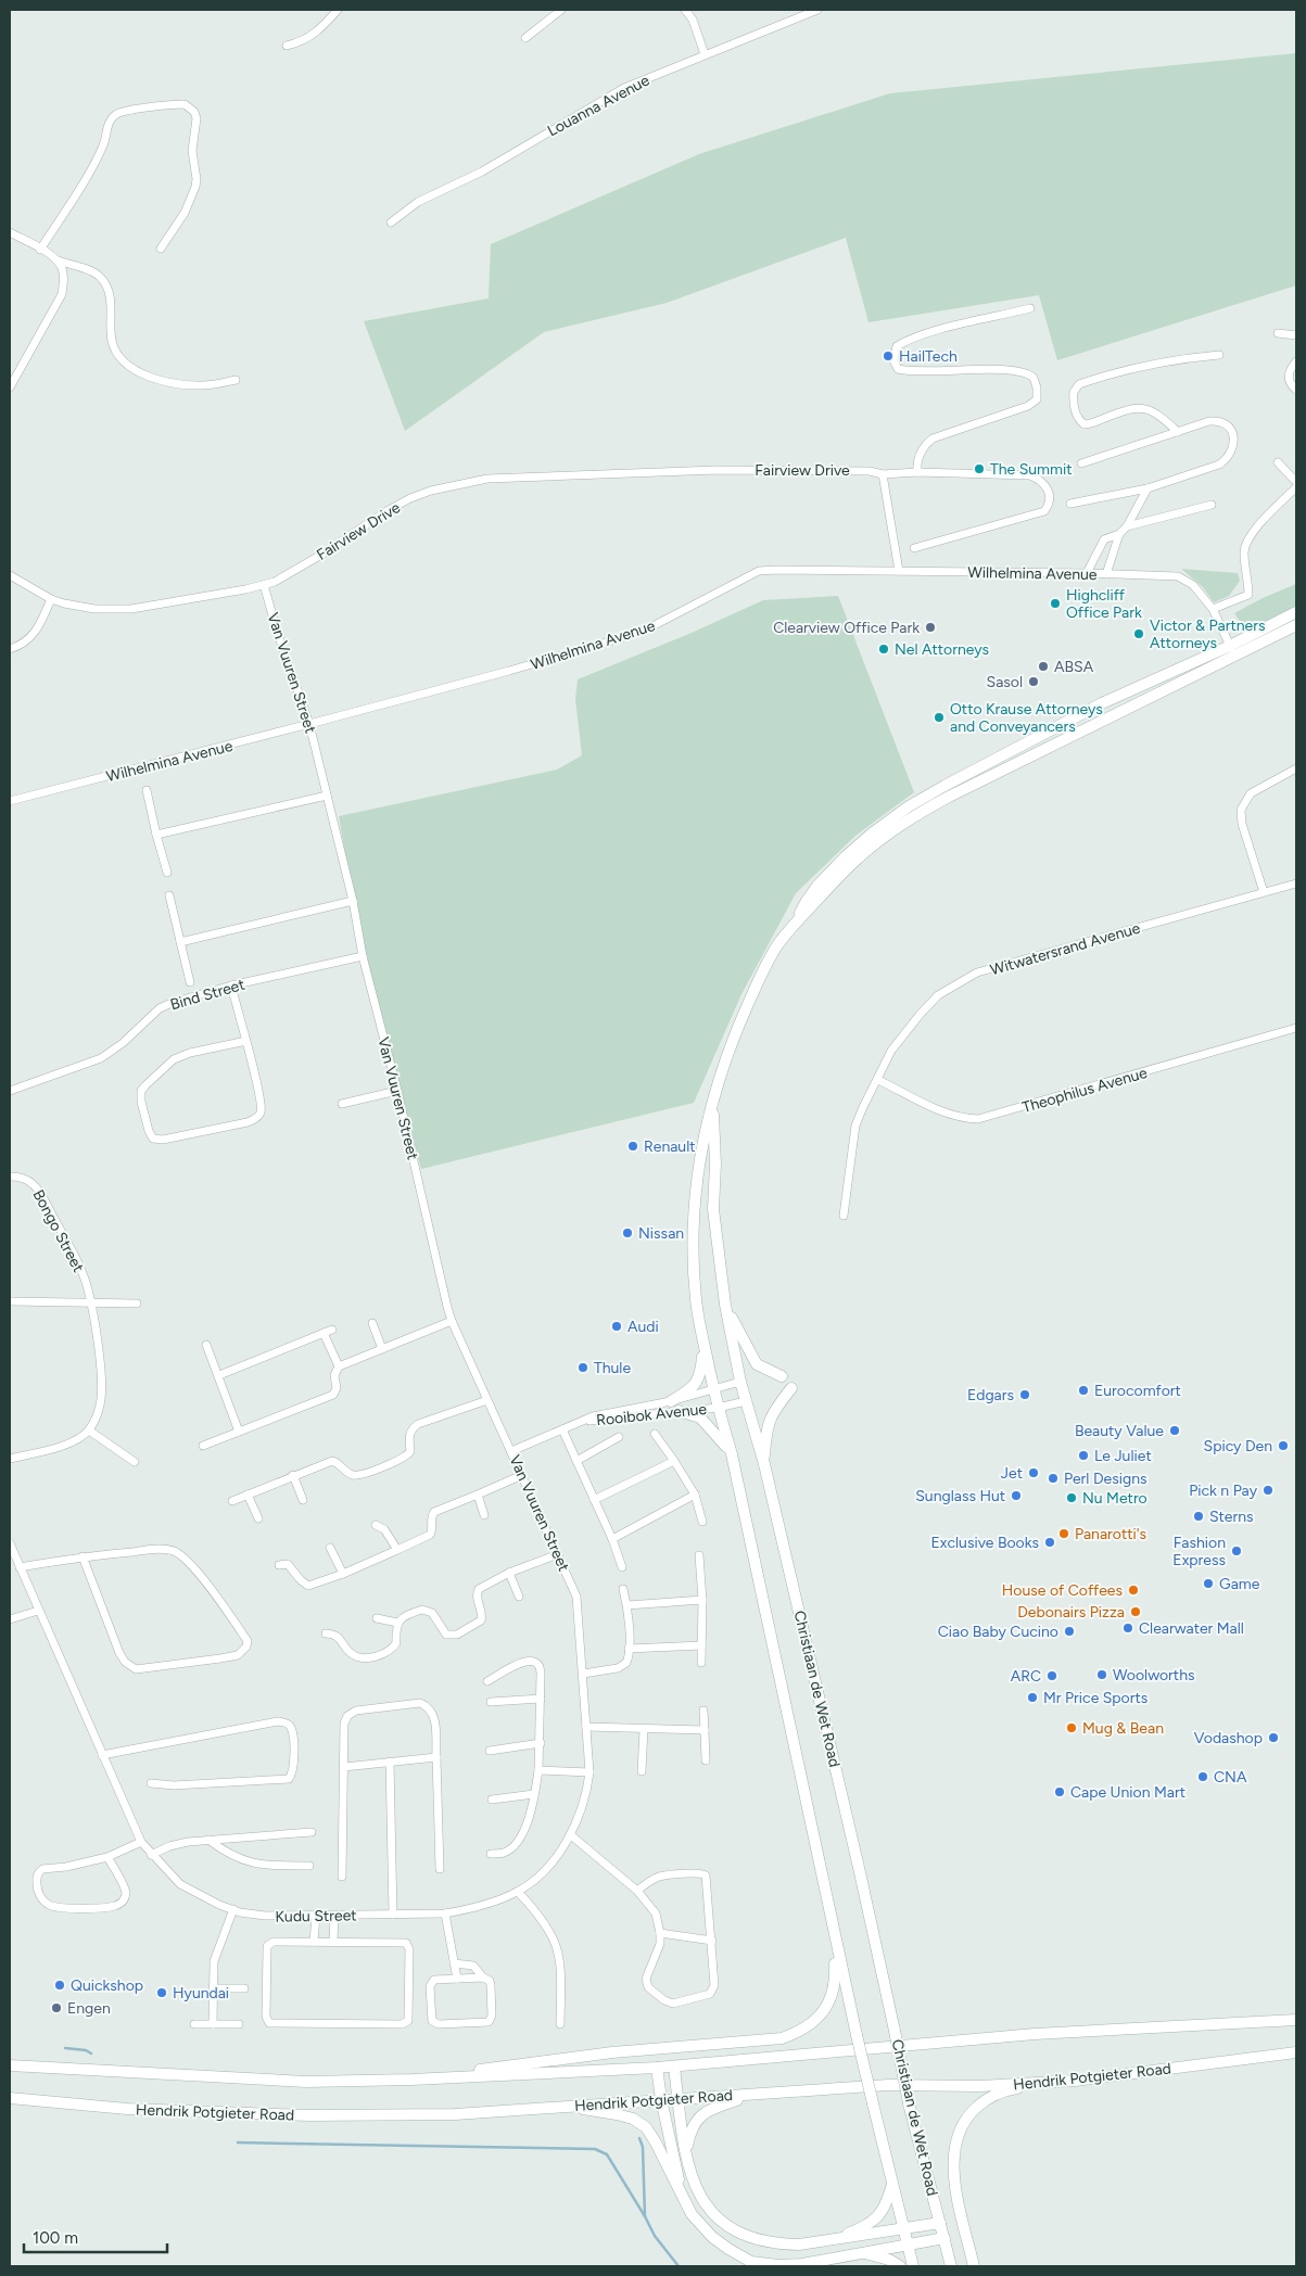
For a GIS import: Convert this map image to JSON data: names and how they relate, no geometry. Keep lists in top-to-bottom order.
{
  "streets": {
    "main road": ["Christiaan de Wet Road", "Hendrik Potgieter Road"],
    "street": [
      "Louanna Avenue",
      "Fairview Drive",
      "Wilhelmina Avenue",
      "Van Vuuren Street",
      "Witwatersrand Avenue",
      "Bind Street",
      "Theophilus Avenue",
      "Bongo Street",
      "Rooibok Avenue",
      "Kudu Street"
    ]
  },
  "crossings": [
    ["Fairview Drive", "Van Vuuren Street"],
    ["Wilhelmina Avenue", "Van Vuuren Street"],
    ["Wilhelmina Avenue", "Christiaan de Wet Road"],
    ["Van Vuuren Street", "Bind Street"],
    ["Van Vuuren Street", "Rooibok Avenue"],
    ["Van Vuuren Street", "Kudu Street"],
    ["Witwatersrand Avenue", "Theophilus Avenue"],
    ["Rooibok Avenue", "Christiaan de Wet Road"]
  ],
  "places": [
    "HailTech",
    "The Summit",
    "Highcliff Office Park",
    "Clearview Office Park",
    "Victor & Partners Attorneys",
    "Nel Attorneys",
    "ABSA",
    "Sasol",
    "Otto Krause Attorneys and Conveyancers",
    "Renault",
    "Nissan",
    "Audi",
    "Thule",
    "Eurocomfort",
    "Edgars",
    "Beauty Value",
    "Spicy Den",
    "Le Juliet",
    "Jet",
    "Perl Designs",
    "Pick n Pay",
    "Sunglass Hut",
    "Nu Metro",
    "Sterns",
    "Panarotti's",
    "Exclusive Books",
    "Fashion Express",
    "Game",
    "House of Coffees",
    "Debonairs Pizza",
    "Clearwater Mall",
    "Ciao Baby Cucino",
    "Woolworths",
    "ARC",
    "Mr Price Sports",
    "Mug & Bean",
    "Vodashop",
    "CNA",
    "Cape Union Mart",
    "Quickshop",
    "Hyundai",
    "Engen"
  ],
  "scale_bar": "100 m"
}
